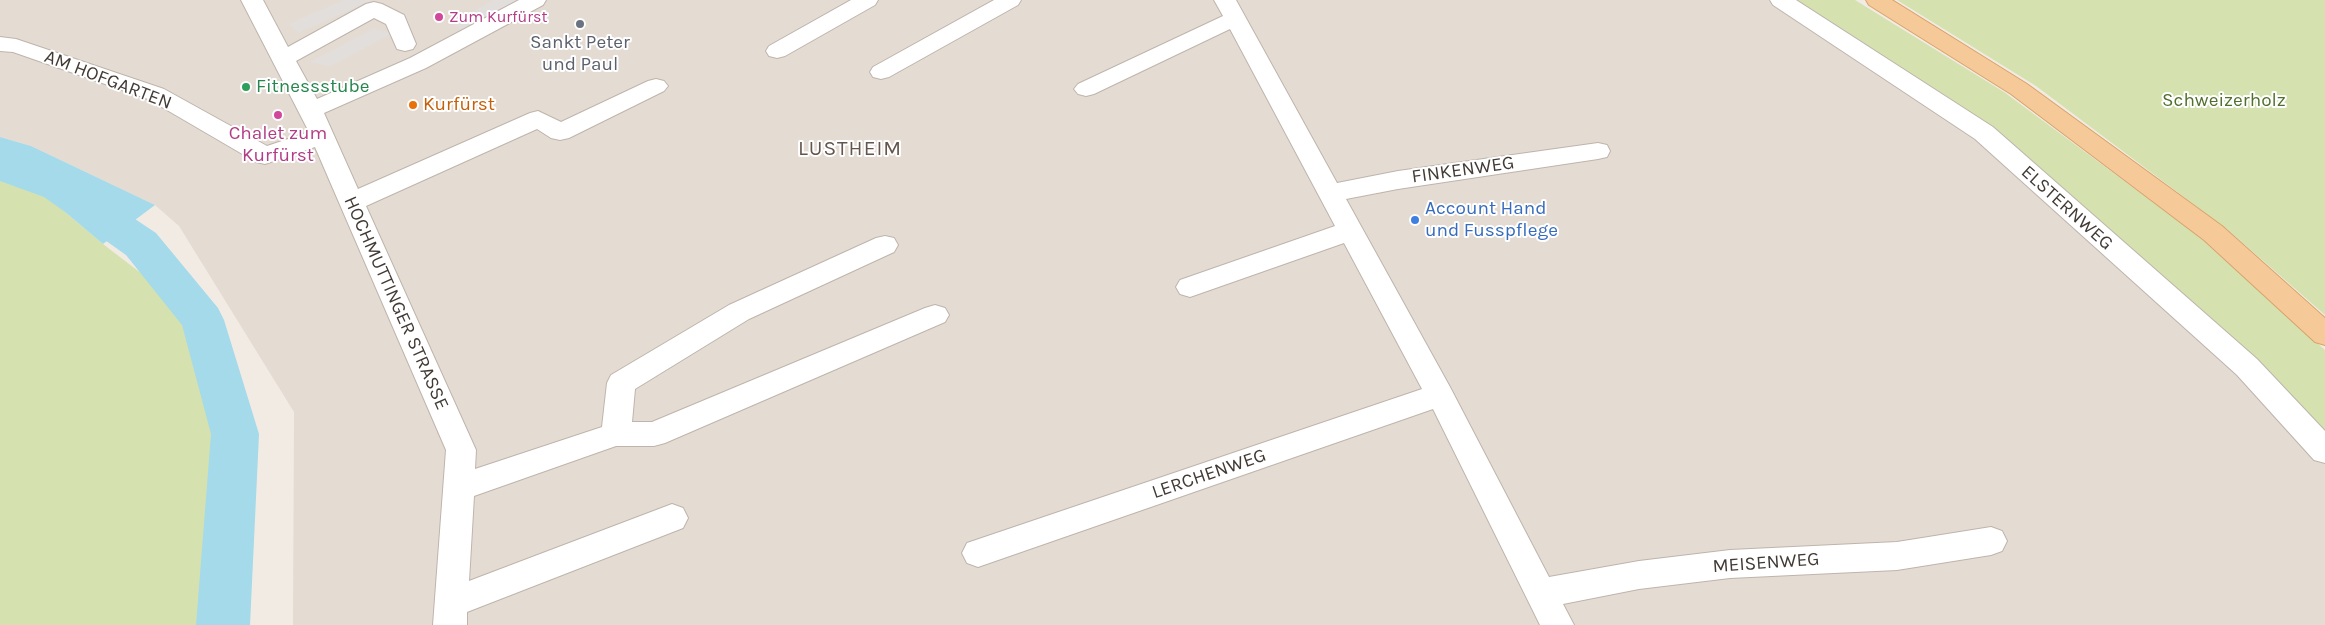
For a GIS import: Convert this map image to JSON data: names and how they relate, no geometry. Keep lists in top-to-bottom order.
{
  "streets": {
    "street": [
      "AM HOFGARTEN",
      "FINKENWEG",
      "ELSTERNWEG",
      "HOCHMUTTINGER STRASSE",
      "LERCHENWEG",
      "MEISENWEG"
    ]
  },
  "crossings": [
    ["AM HOFGARTEN", "HOCHMUTTINGER STRASSE"]
  ],
  "districts": ["LUSTHEIM"],
  "parks": ["Schweizerholz"],
  "places": [
    "Zum Kurfürst",
    "Sankt Peter und Paul",
    "Fitnessstube",
    "Kurfürst",
    "Chalet zum Kurfürst",
    "Account Hand und Fusspflege"
  ]
}
